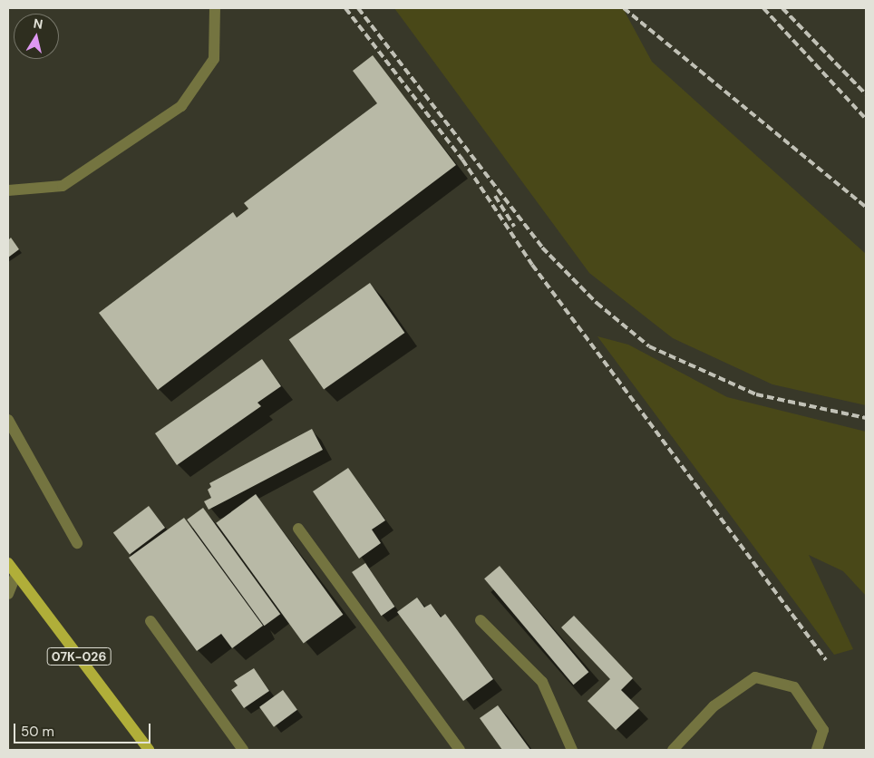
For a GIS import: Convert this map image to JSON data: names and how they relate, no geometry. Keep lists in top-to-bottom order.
{
  "streets": {
    "main road": ["07К-026"]
  },
  "scale_bar": "50 m",
  "north": "top"
}
